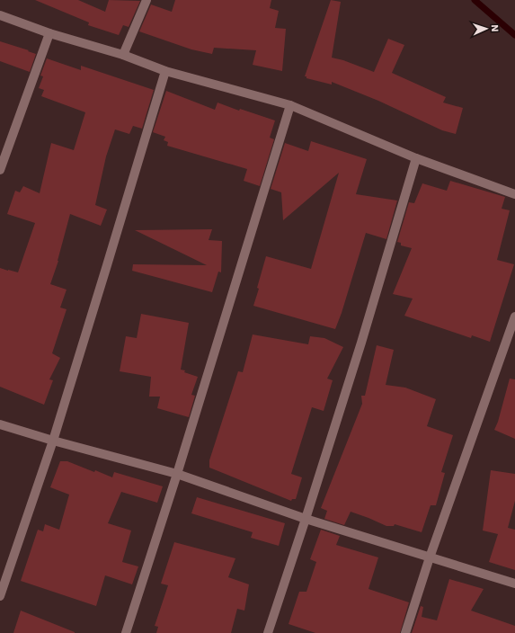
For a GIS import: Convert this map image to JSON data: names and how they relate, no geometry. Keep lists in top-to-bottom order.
{
  "north": "right"
}
